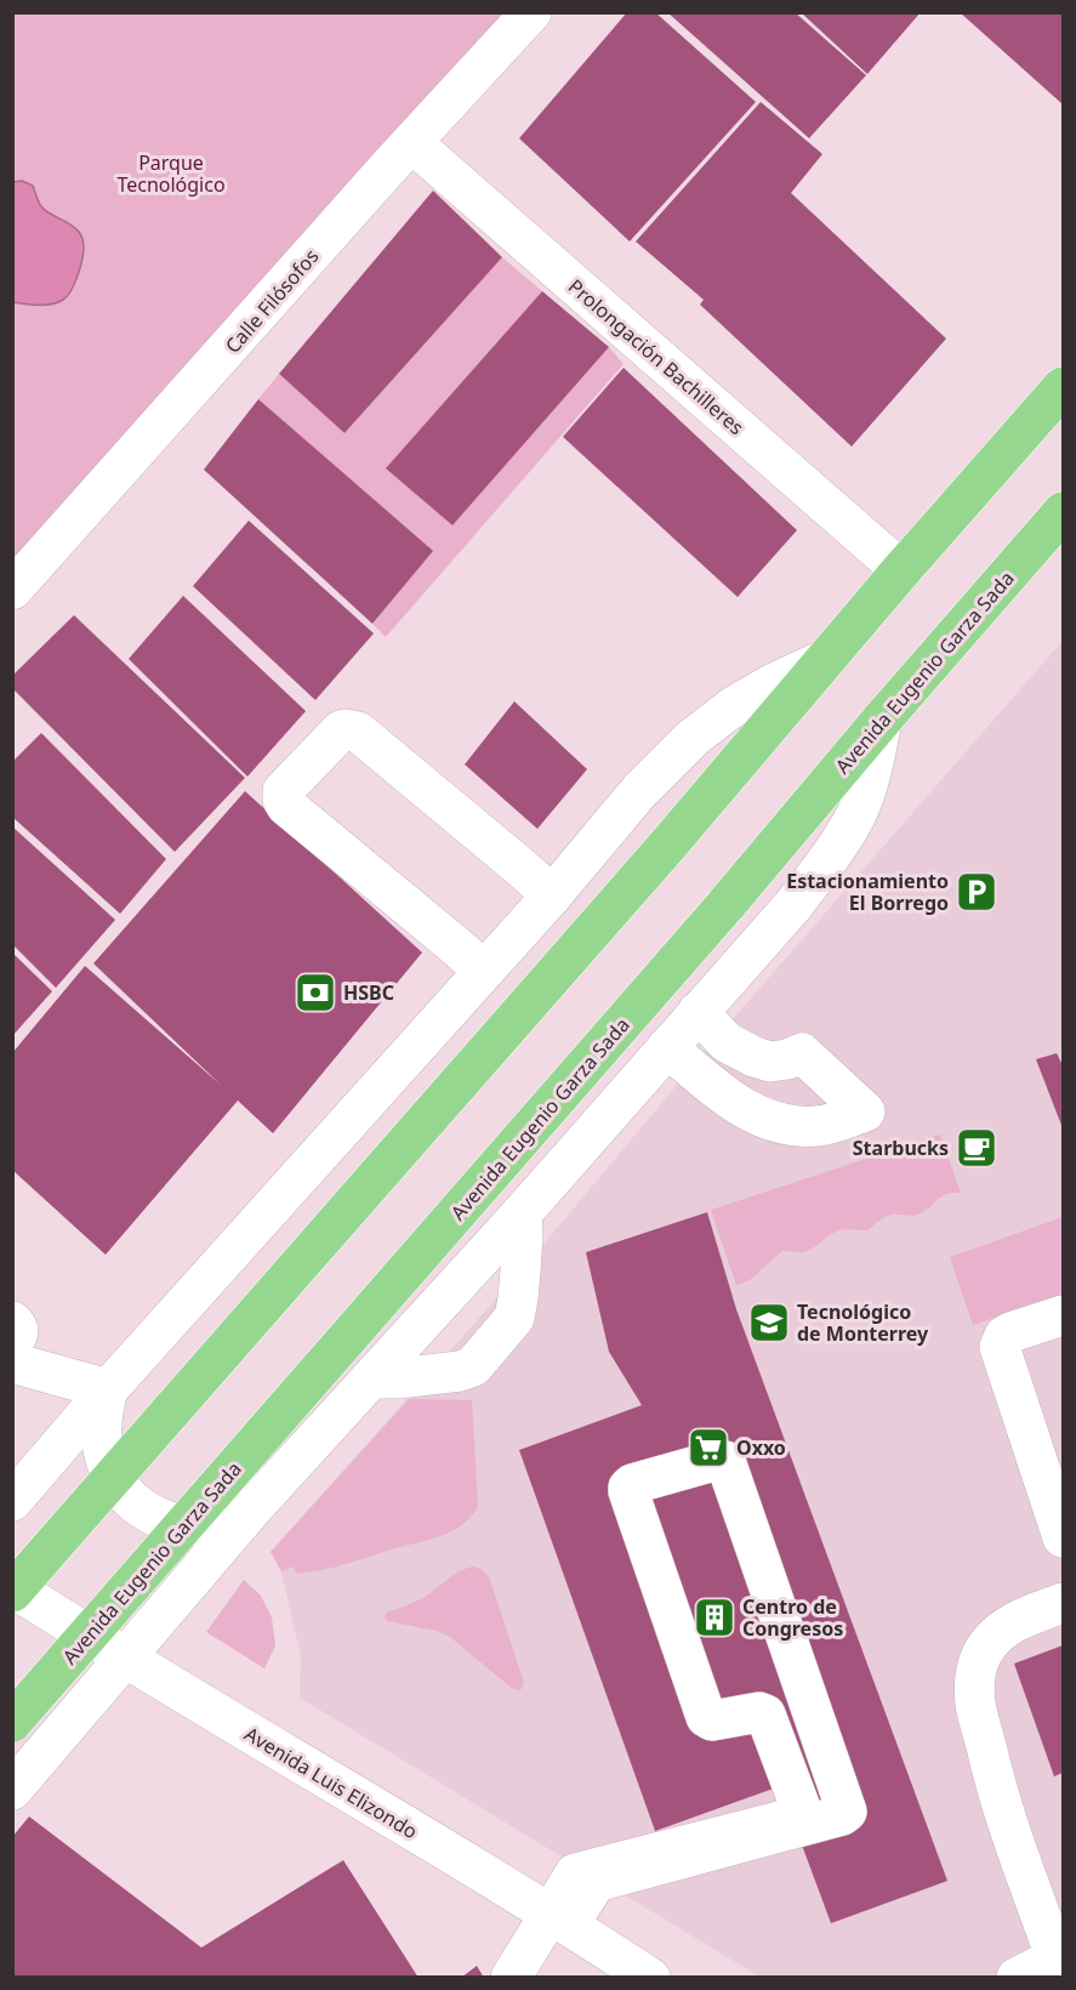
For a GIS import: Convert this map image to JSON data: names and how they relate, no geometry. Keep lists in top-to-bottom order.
{
  "streets": {
    "highway": ["Avenida Eugenio Garza Sada"],
    "street": ["Calle Filósofos", "Prolongación Bachilleres", "Avenida Luis Elizondo"]
  },
  "crossings": [
    ["Calle Filósofos", "Prolongación Bachilleres"]
  ],
  "parks": ["Parque Tecnológico"],
  "places": {
    "parking": ["Estacionamiento El Borrego"],
    "bank": ["HSBC"],
    "cafe": ["Starbucks"],
    "school or university": ["Tecnológico de Monterrey"],
    "supermarket": ["Oxxo"],
    "building": ["Centro de Congresos"]
  }
}
